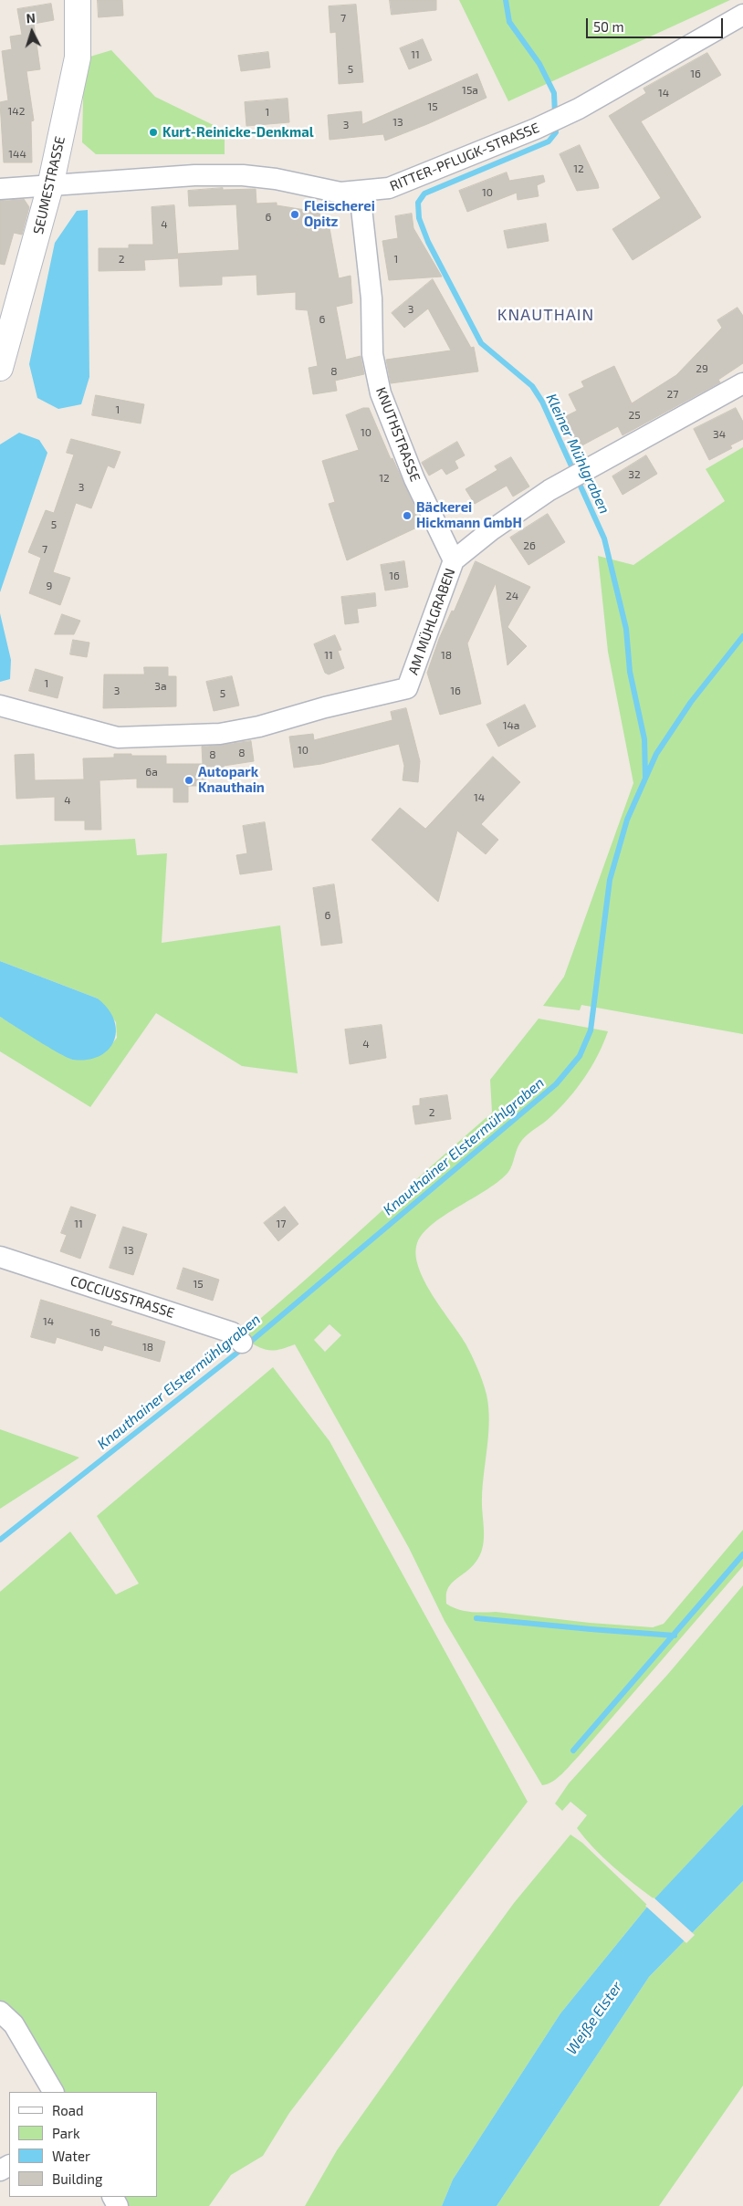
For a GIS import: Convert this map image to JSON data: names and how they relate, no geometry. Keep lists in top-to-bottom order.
{
  "streets": {
    "street": [
      "RITTER-PFLUGK-STRASSE",
      "SEUMESTRASSE",
      "KNUTHSTRASSE",
      "AM MÜHLGRABEN",
      "COCCIUSSTRASSE"
    ]
  },
  "crossings": [
    ["RITTER-PFLUGK-STRASSE", "SEUMESTRASSE"],
    ["RITTER-PFLUGK-STRASSE", "KNUTHSTRASSE"],
    ["KNUTHSTRASSE", "AM MÜHLGRABEN"]
  ],
  "districts": ["KNAUTHAIN"],
  "water": ["Kleiner Mühlgraben", "Knauthainer Elstermühlgraben", "Weiße Elster"],
  "places": [
    "Kurt-Reinicke-Denkmal",
    "Fleischerei Opitz",
    "Bäckerei Hickmann GmbH",
    "Autopark Knauthain"
  ],
  "house_numbers": [
    "7",
    "11",
    "5",
    "16",
    "15a",
    "14",
    "15",
    "142",
    "1",
    "13",
    "3",
    "144",
    "12",
    "10",
    "6",
    "4",
    "2",
    "1",
    "3",
    "6",
    "29",
    "8",
    "27",
    "1",
    "25",
    "10",
    "34",
    "32",
    "12",
    "3",
    "5",
    "26",
    "7",
    "16",
    "9",
    "24",
    "11",
    "18",
    "1",
    "3a",
    "3",
    "16",
    "5",
    "14a",
    "10",
    "8",
    "8",
    "6a",
    "14",
    "4",
    "6",
    "4",
    "2",
    "11",
    "17",
    "13",
    "15",
    "14",
    "16",
    "18"
  ],
  "legend": [
    "Road",
    "Park",
    "Water",
    "Building"
  ],
  "scale_bar": "50 m",
  "north": "top"
}
